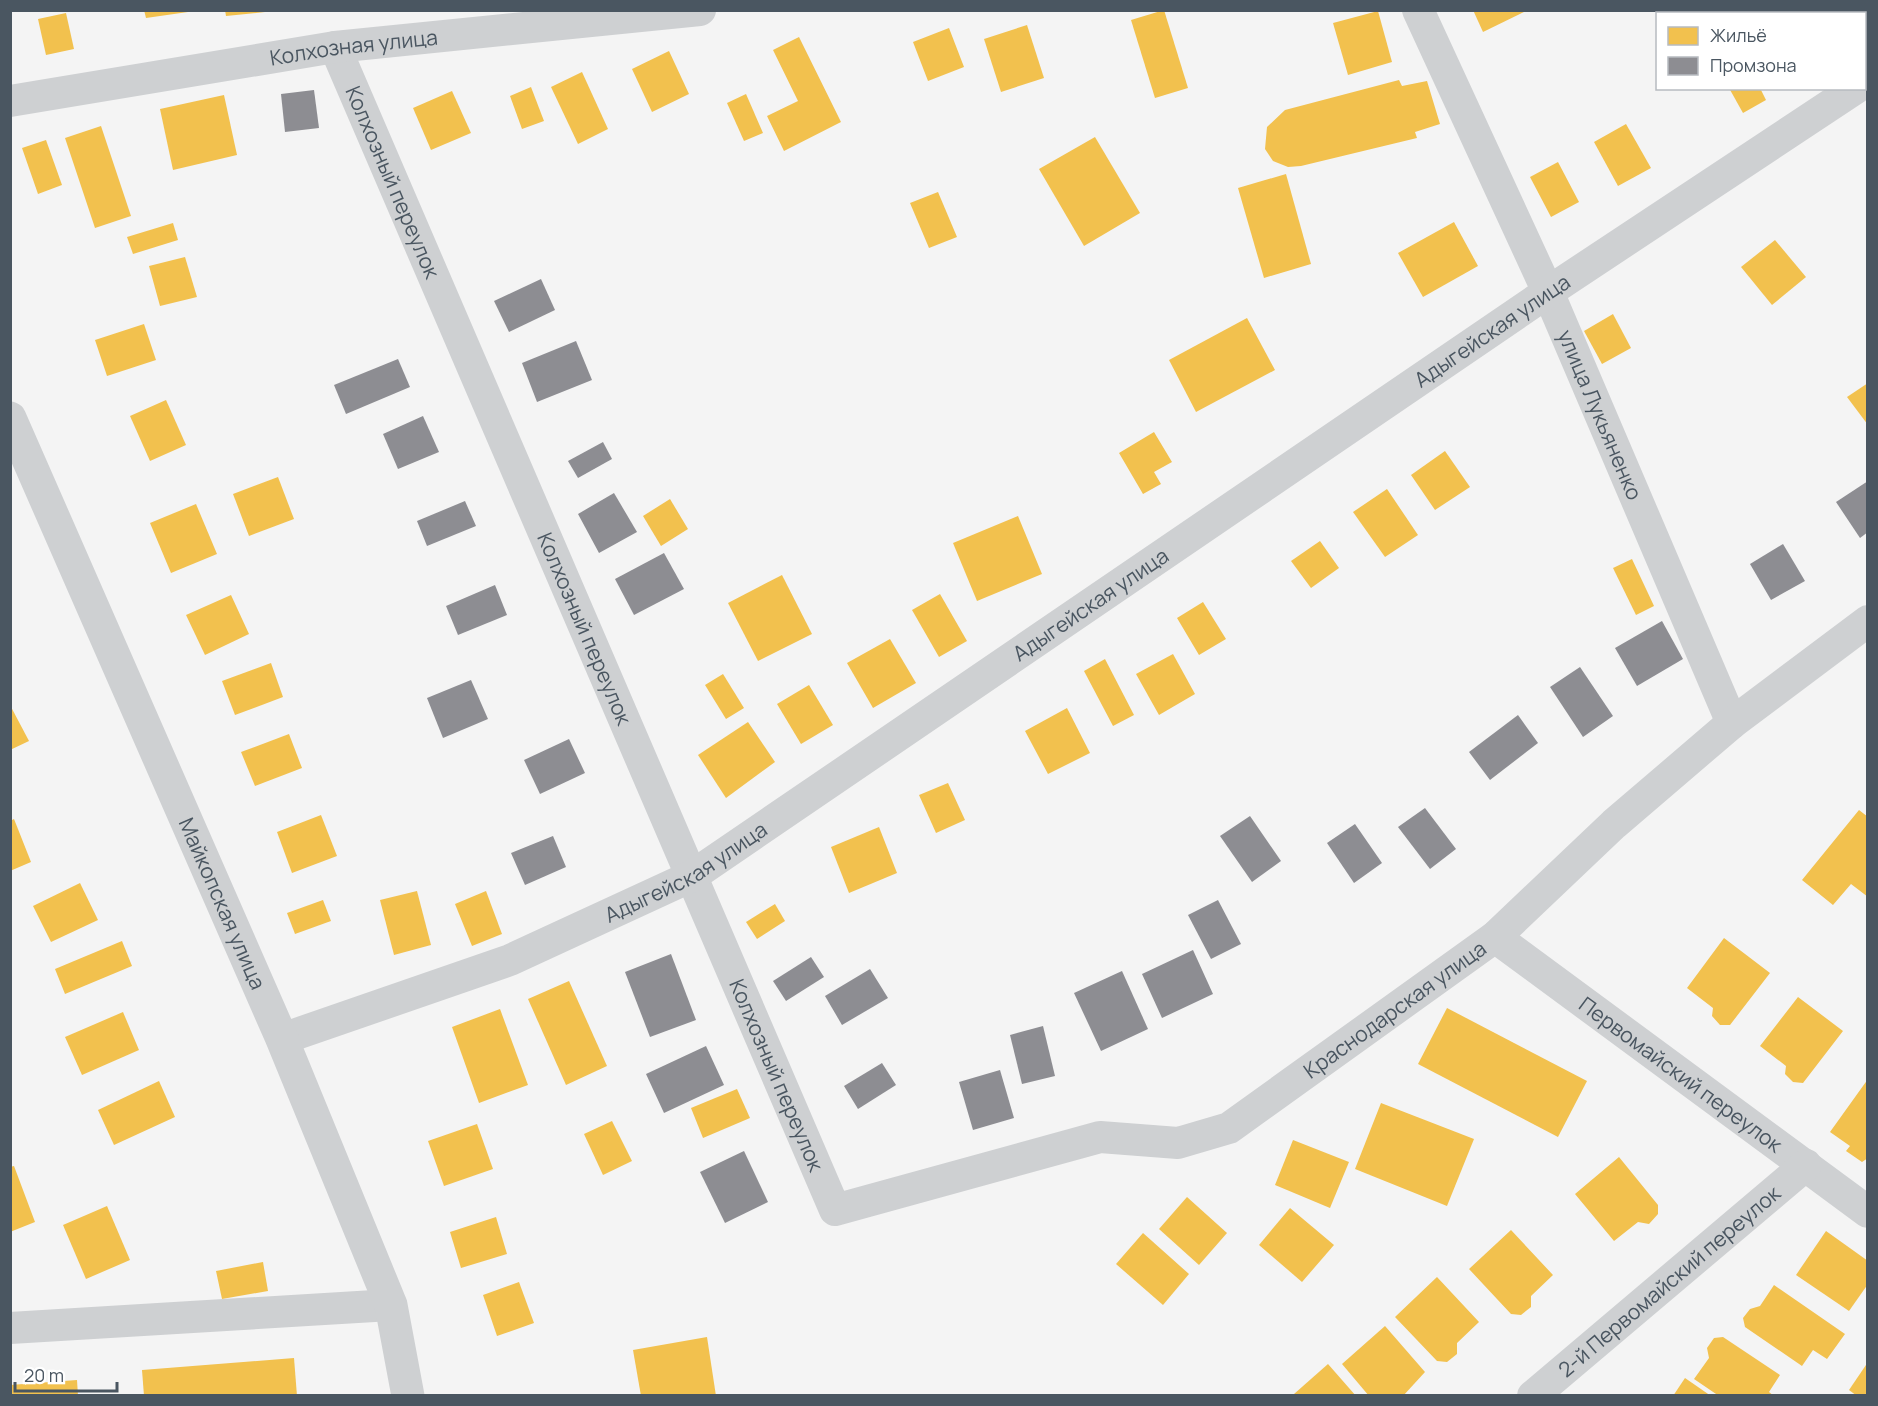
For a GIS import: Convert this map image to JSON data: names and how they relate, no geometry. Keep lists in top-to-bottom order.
{
  "streets": {
    "street": [
      "Колхозная улица",
      "Колхозный переулок",
      "Адыгейская улица",
      "улица Лукьяненко",
      "Майкопская улица",
      "Краснодарская улица",
      "Первомайский переулок",
      "2-й Первомайский переулок"
    ]
  },
  "crossings": [
    ["Колхозная улица", "Колхозный переулок"],
    ["Колхозный переулок", "Адыгейская улица"],
    ["Колхозный переулок", "Краснодарская улица"],
    ["Адыгейская улица", "улица Лукьяненко"],
    ["Адыгейская улица", "Майкопская улица"],
    ["улица Лукьяненко", "Краснодарская улица"],
    ["Краснодарская улица", "Первомайский переулок"],
    ["Первомайский переулок", "2-й Первомайский переулок"]
  ],
  "legend": ["Жильё", "Промзона"],
  "scale_bar": "20 m"
}
